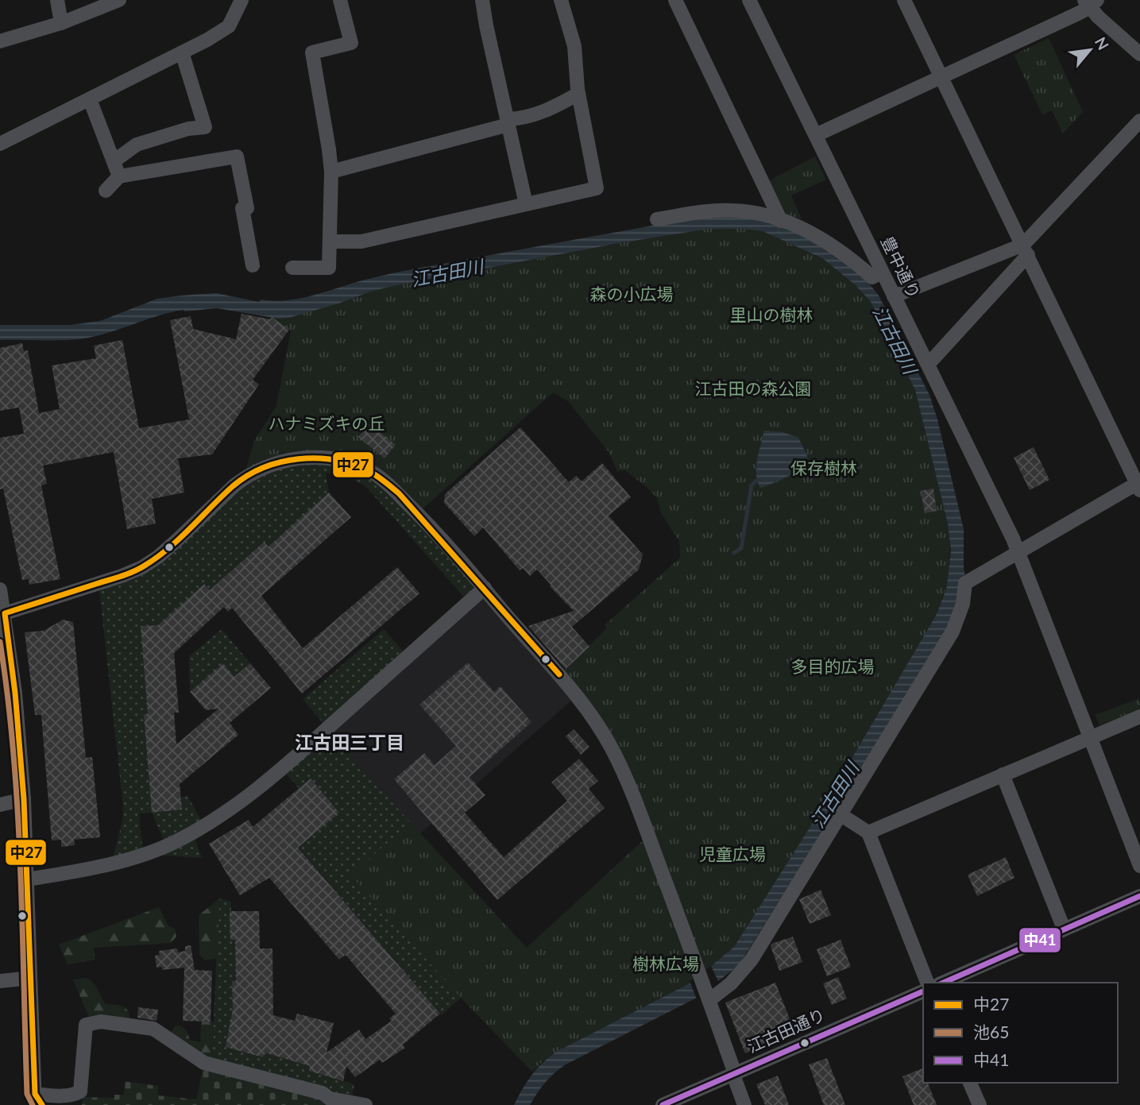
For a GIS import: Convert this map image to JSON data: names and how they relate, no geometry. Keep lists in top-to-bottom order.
{
  "streets": {
    "street": ["豊中通り", "江古田通り"]
  },
  "districts": ["江古田三丁目"],
  "water": ["江古田川"],
  "parks": [
    "森の小広場",
    "里山の樹林",
    "江古田の森公園",
    "ハナミズキの丘",
    "保存樹林",
    "多目的広場",
    "児童広場",
    "樹林広場"
  ],
  "lines": ["transit line 中27", "transit line 池65", "transit line 中41"],
  "legend": ["中27", "池65", "中41"],
  "north": "top right"
}
